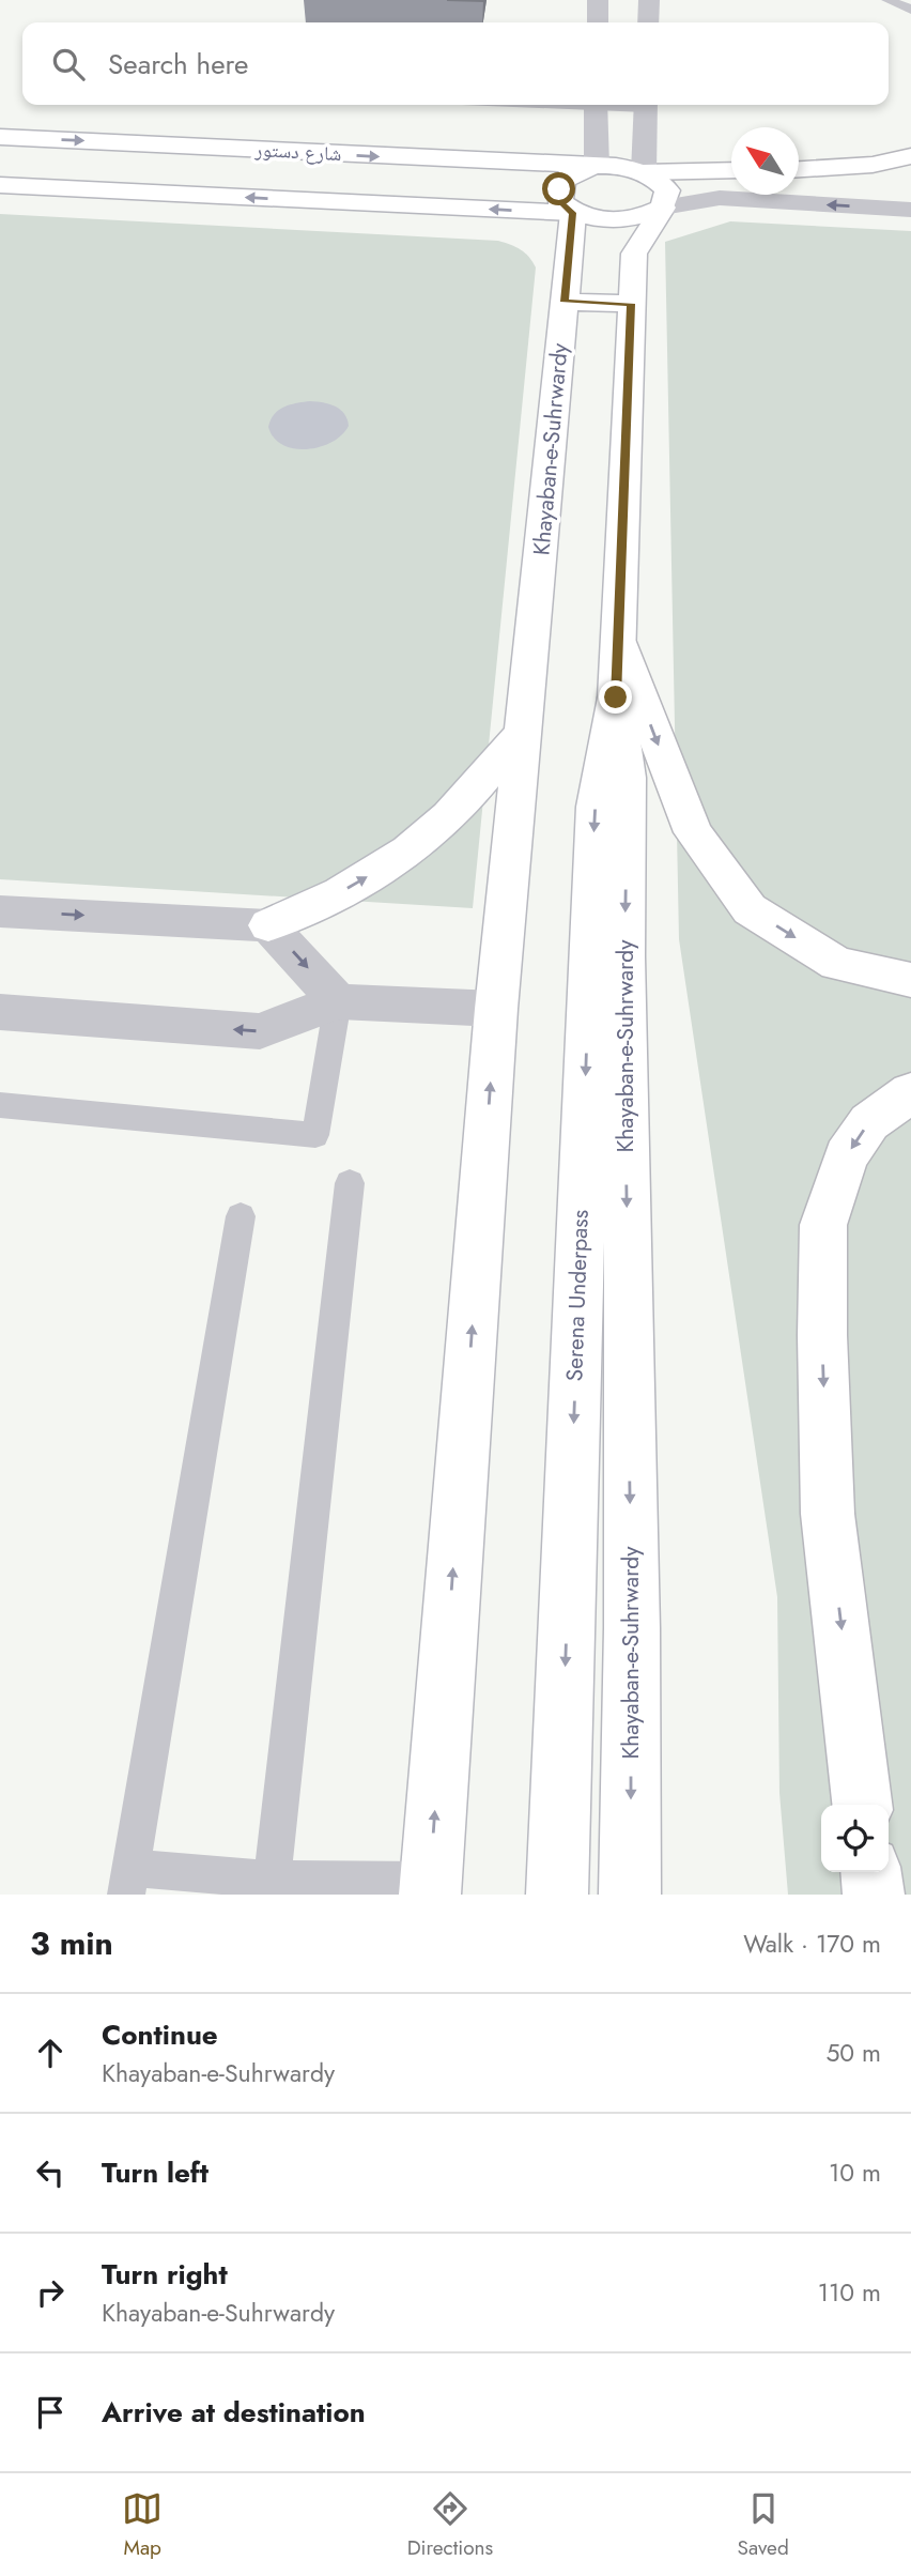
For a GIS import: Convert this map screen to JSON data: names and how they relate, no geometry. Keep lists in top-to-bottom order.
{
  "streets": {
    "main road": ["شارع دستور", "Khayaban-e-Suhrwardy", "Serena Underpass"]
  },
  "crossings": [
    ["شارع دستور", "Khayaban-e-Suhrwardy"],
    ["Khayaban-e-Suhrwardy", "Serena Underpass"]
  ],
  "north": "top left",
  "page": {
    "search": "Search here",
    "heading": ["3 min", "Walk · 170 m"],
    "list": [
      ["Continue", "Khayaban-e-Suhrwardy", "50 m"],
      ["Turn left", "10 m"],
      ["Turn right", "Khayaban-e-Suhrwardy", "110 m"],
      "Arrive at destination"
    ],
    "nav": ["Map", "Directions", "Saved"]
  }
}
